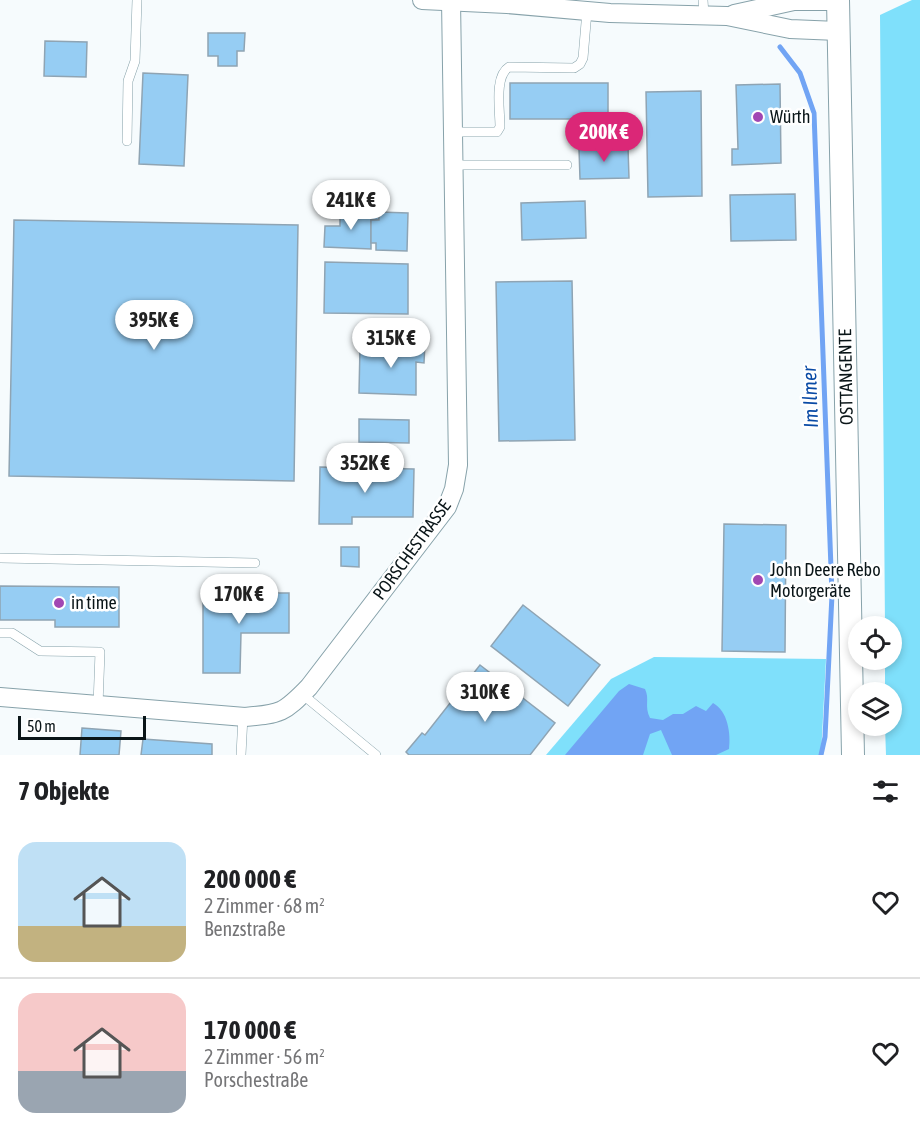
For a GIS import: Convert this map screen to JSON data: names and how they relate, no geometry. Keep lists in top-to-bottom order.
{
  "streets": {
    "street": ["OSTTANGENTE", "PORSCHESTRASSE"]
  },
  "water": ["Im Ilmer"],
  "places": ["Würth", "John Deere Rebo Motorgeräte", "in time"],
  "scale_bar": "50 m",
  "page": {
    "price": [
      "200K €",
      "241K €",
      "395K €",
      "315K €",
      "352K €",
      "170K €",
      "310K €"
    ],
    "scale": "50 m",
    "heading": "7 Objekte",
    "list": [
      {
        "name": "200 000 €",
        "note": "2 Zimmer · 68 m² · Benzstraße"
      },
      {
        "name": "170 000 €",
        "note": "2 Zimmer · 56 m² · Porschestraße"
      }
    ]
  }
}
